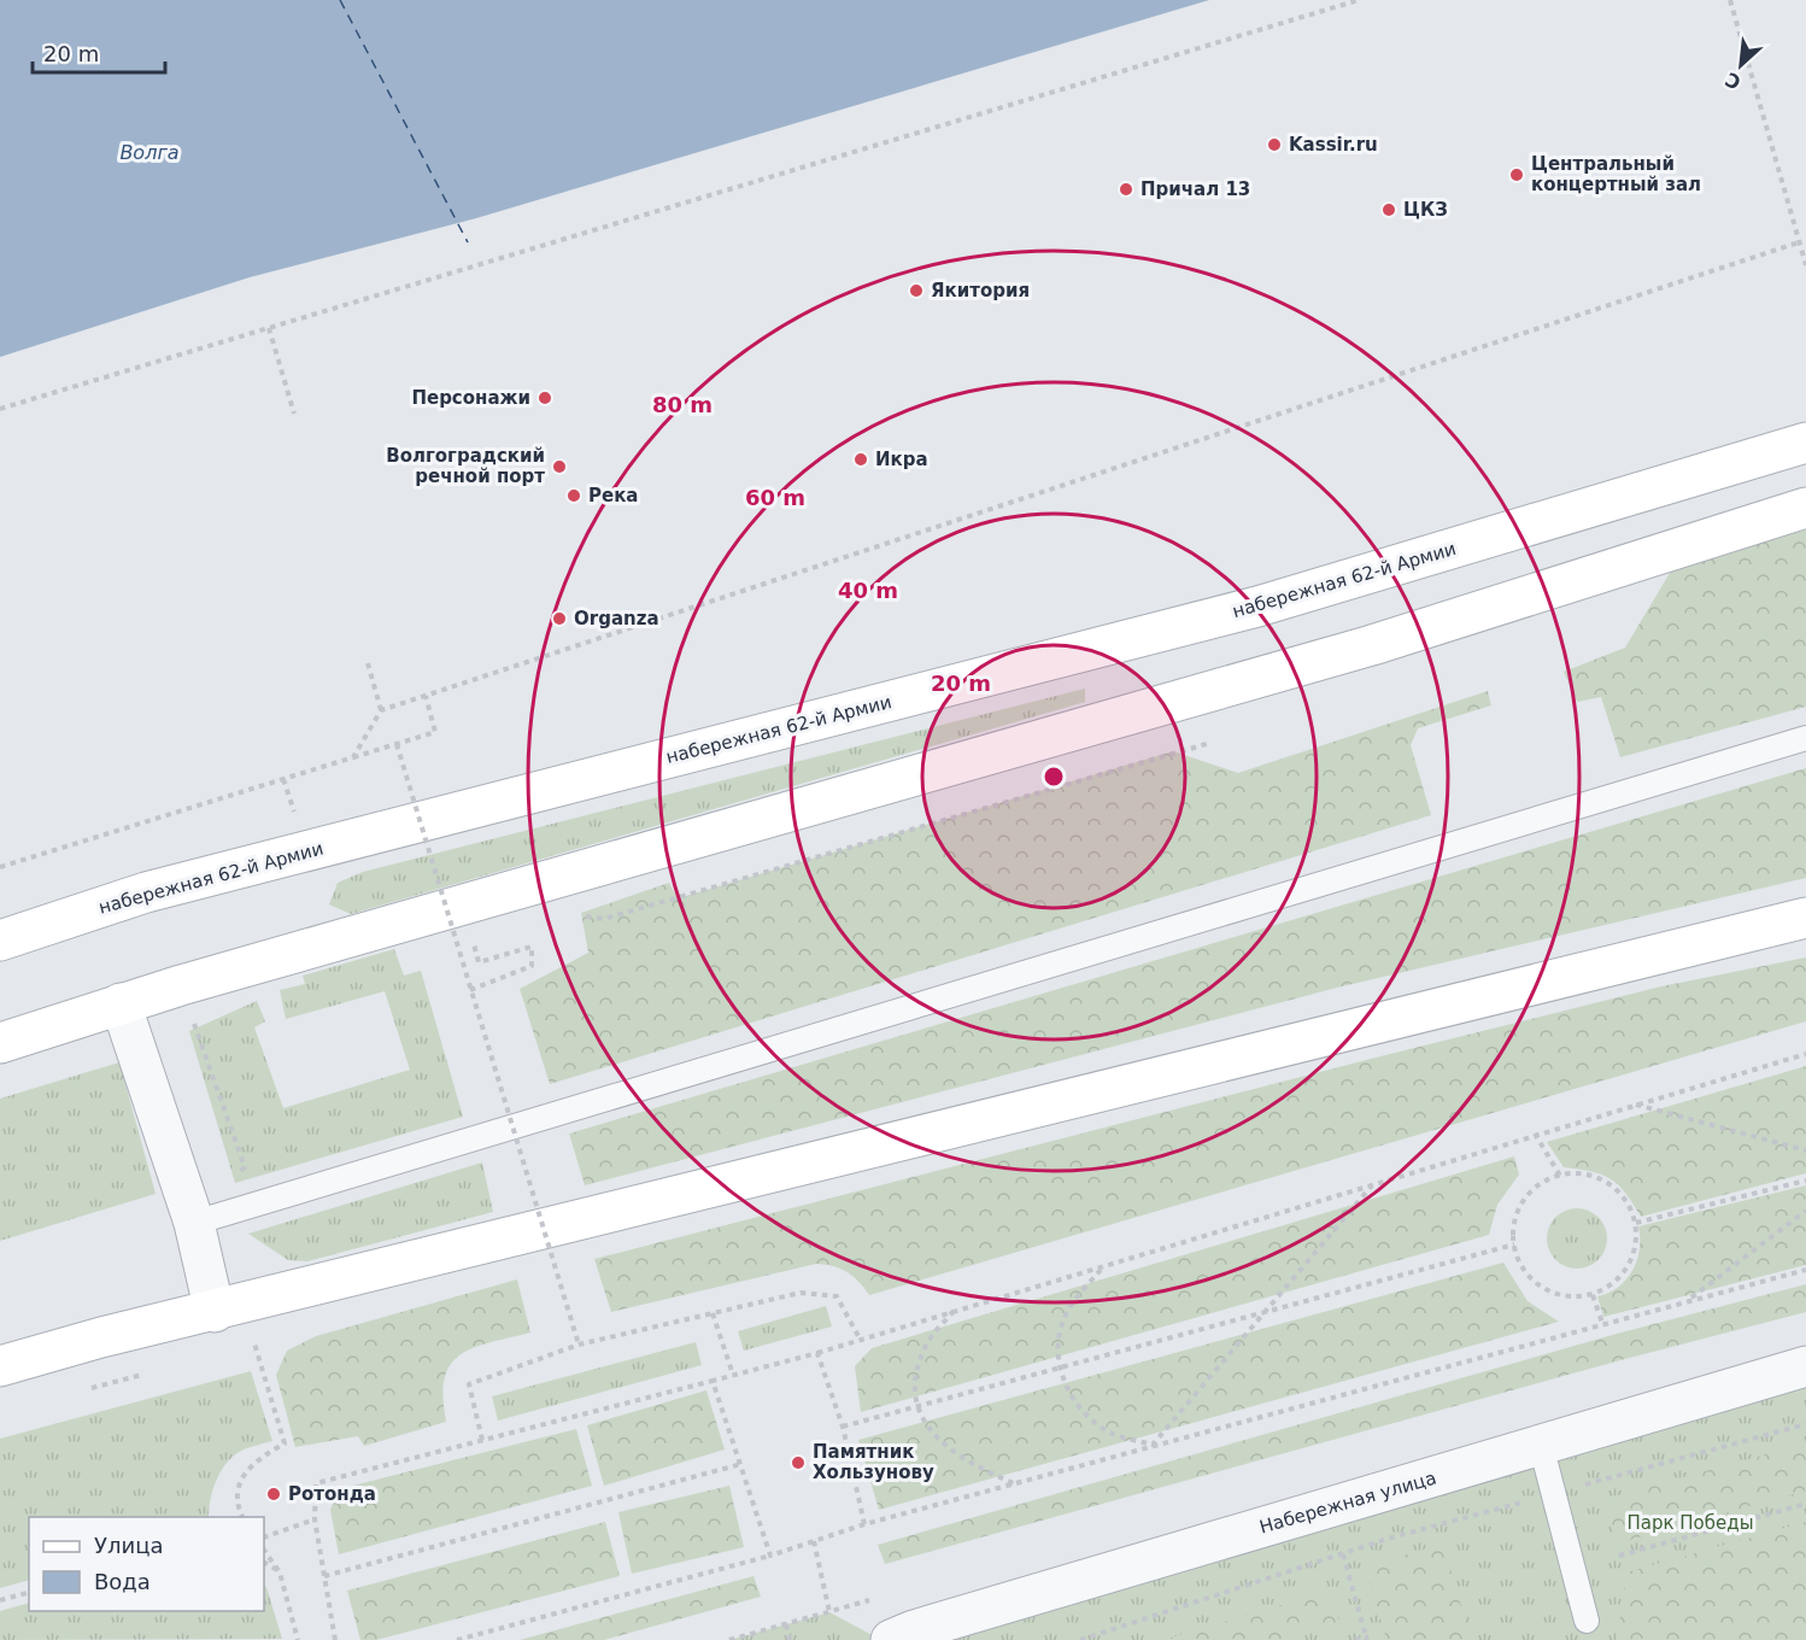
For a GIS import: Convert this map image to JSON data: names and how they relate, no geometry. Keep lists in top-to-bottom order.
{
  "streets": {
    "main road": ["набережная 62-й Армии"],
    "street": ["Набережная улица"]
  },
  "water": ["Волга"],
  "parks": ["Парк Победы"],
  "places": [
    "Kassir.ru",
    "Центральный концертный зал",
    "Причал 13",
    "ЦКЗ",
    "Якитория",
    "Персонажи",
    "Икра",
    "Волгоградский речной порт",
    "Река",
    "Organza",
    "Памятник Хользунову",
    "Ротонда"
  ],
  "legend": ["Улица", "Вода"],
  "scale_bar": "20 m",
  "north": "bottom left",
  "rings": [
    "80 m",
    "60 m",
    "40 m",
    "20 m"
  ]
}
